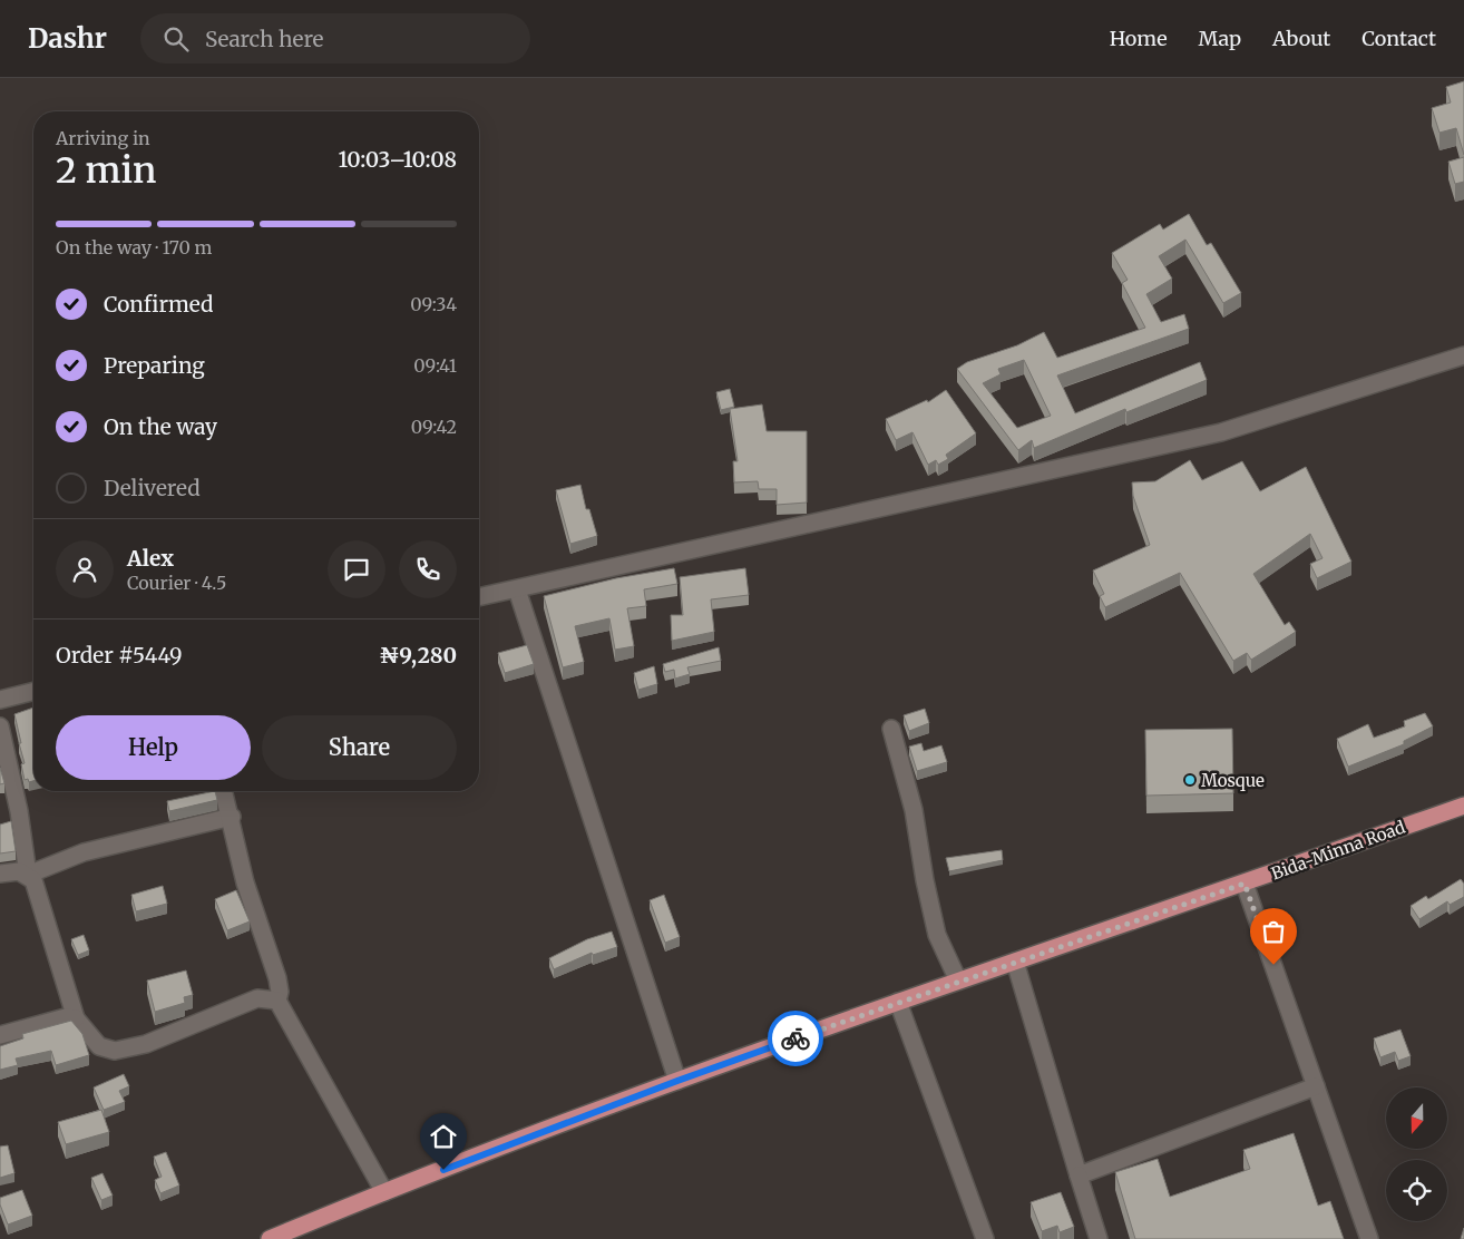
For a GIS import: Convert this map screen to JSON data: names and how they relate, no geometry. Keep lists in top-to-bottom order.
{
  "streets": {
    "main road": ["Bida-Minna Road"]
  },
  "places": ["Mosque"],
  "north": "bottom",
  "page": {
    "header": "Dashr",
    "search": "Search here",
    "nav": [
      "Home",
      "Map",
      "About",
      "Contact"
    ],
    "heading": ["2 min", "Arriving in", "10:03–10:08"],
    "panel": [
      "Alex",
      "Courier · 4.5",
      "Order #5449",
      "₦9,280"
    ],
    "bar": "On the way · 170 m",
    "list": [
      ["Confirmed", "09:34"],
      ["Preparing", "09:41"],
      ["On the way", "09:42"],
      "Delivered"
    ],
    "buttons": ["Help", "Share"]
  }
}
